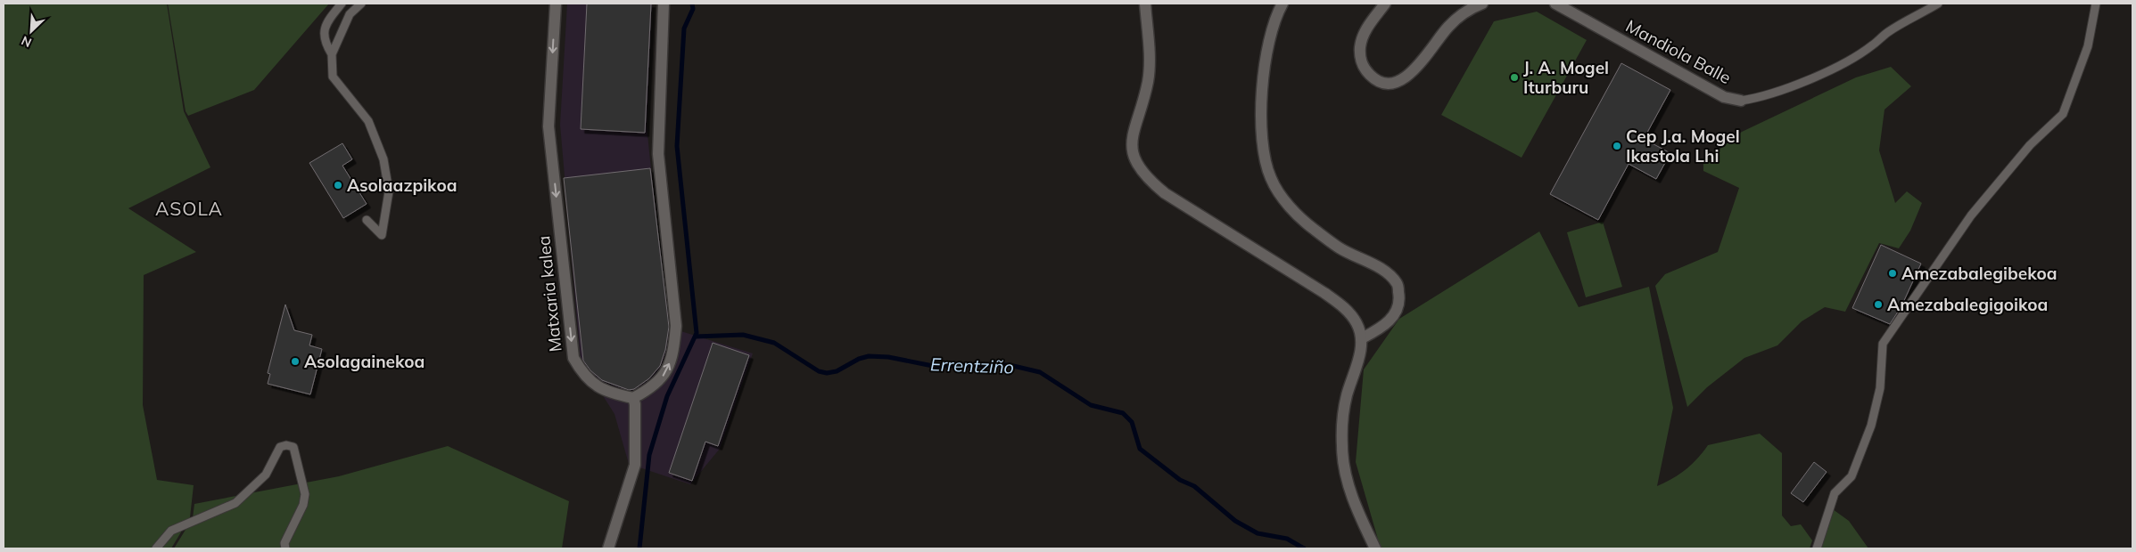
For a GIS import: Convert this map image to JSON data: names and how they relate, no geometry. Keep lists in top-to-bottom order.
{
  "streets": {
    "street": ["Mandiola Balle", "Matxaria kalea"]
  },
  "one_way": ["Matxaria kalea"],
  "districts": ["ASOLA"],
  "water": ["Errentziño"],
  "places": [
    "J. A. Mogel Iturburu",
    "Cep J.a. Mogel Ikastola Lhi",
    "Asolaazpikoa",
    "Amezabalegibekoa",
    "Amezabalegigoikoa",
    "Asolagainekoa"
  ],
  "north": "bottom left"
}
